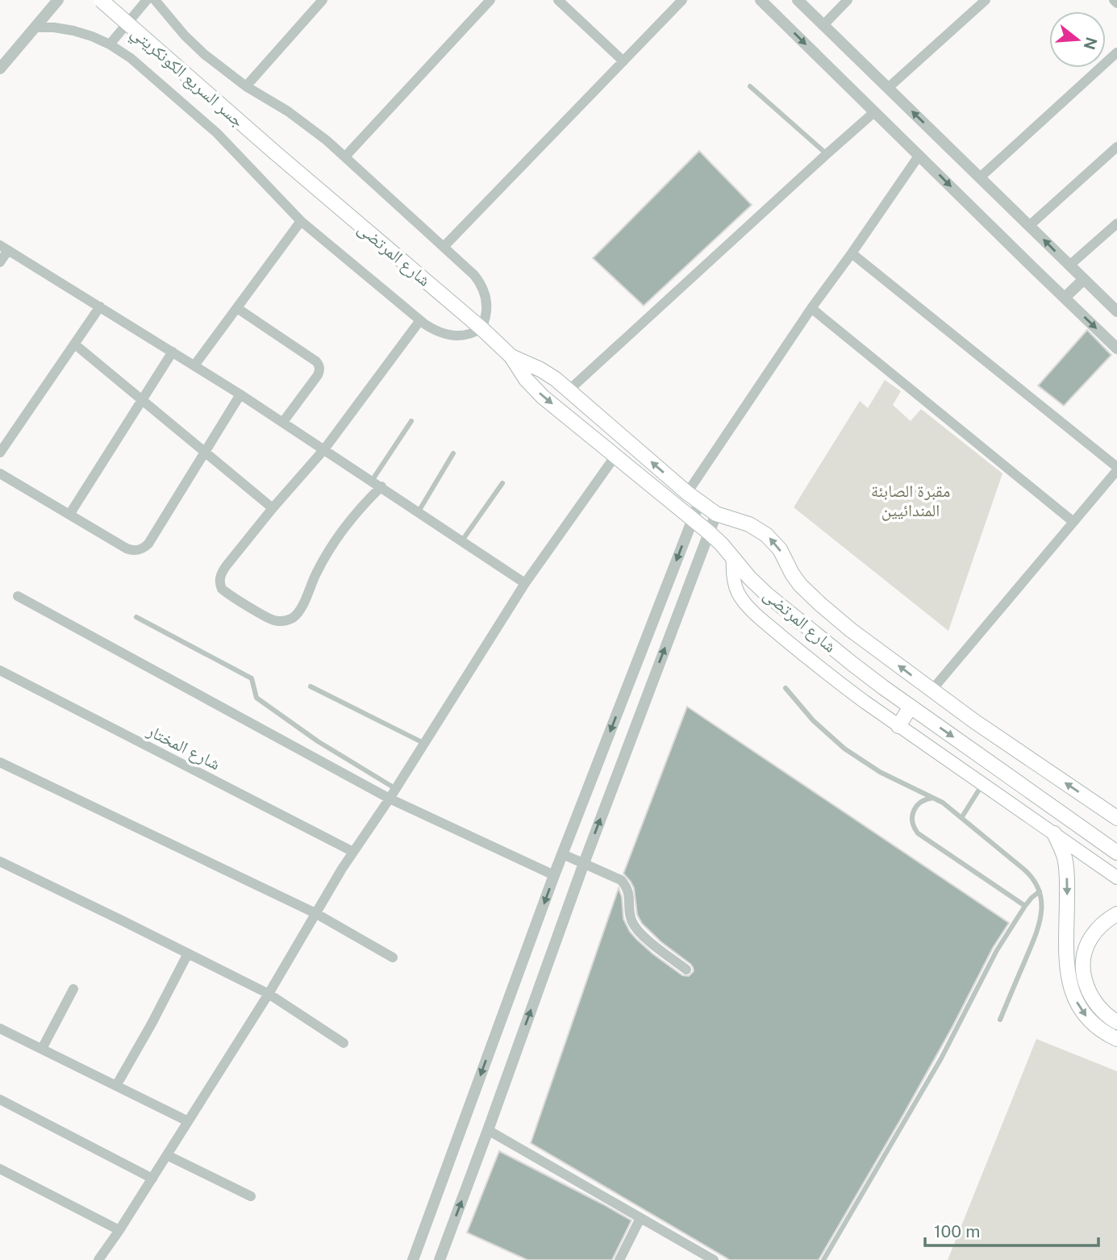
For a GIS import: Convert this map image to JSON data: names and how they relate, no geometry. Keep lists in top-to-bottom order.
{
  "streets": {
    "main road": ["جسر السريع الكونكريتي", "شارع المرتضى"],
    "street": ["شارع المختار"]
  },
  "crossings": [
    ["جسر السريع الكونكريتي", "شارع المرتضى"]
  ],
  "parks": ["مقبرة الصابئة المندائيين"],
  "scale_bar": "100 m",
  "north": "right"
}
